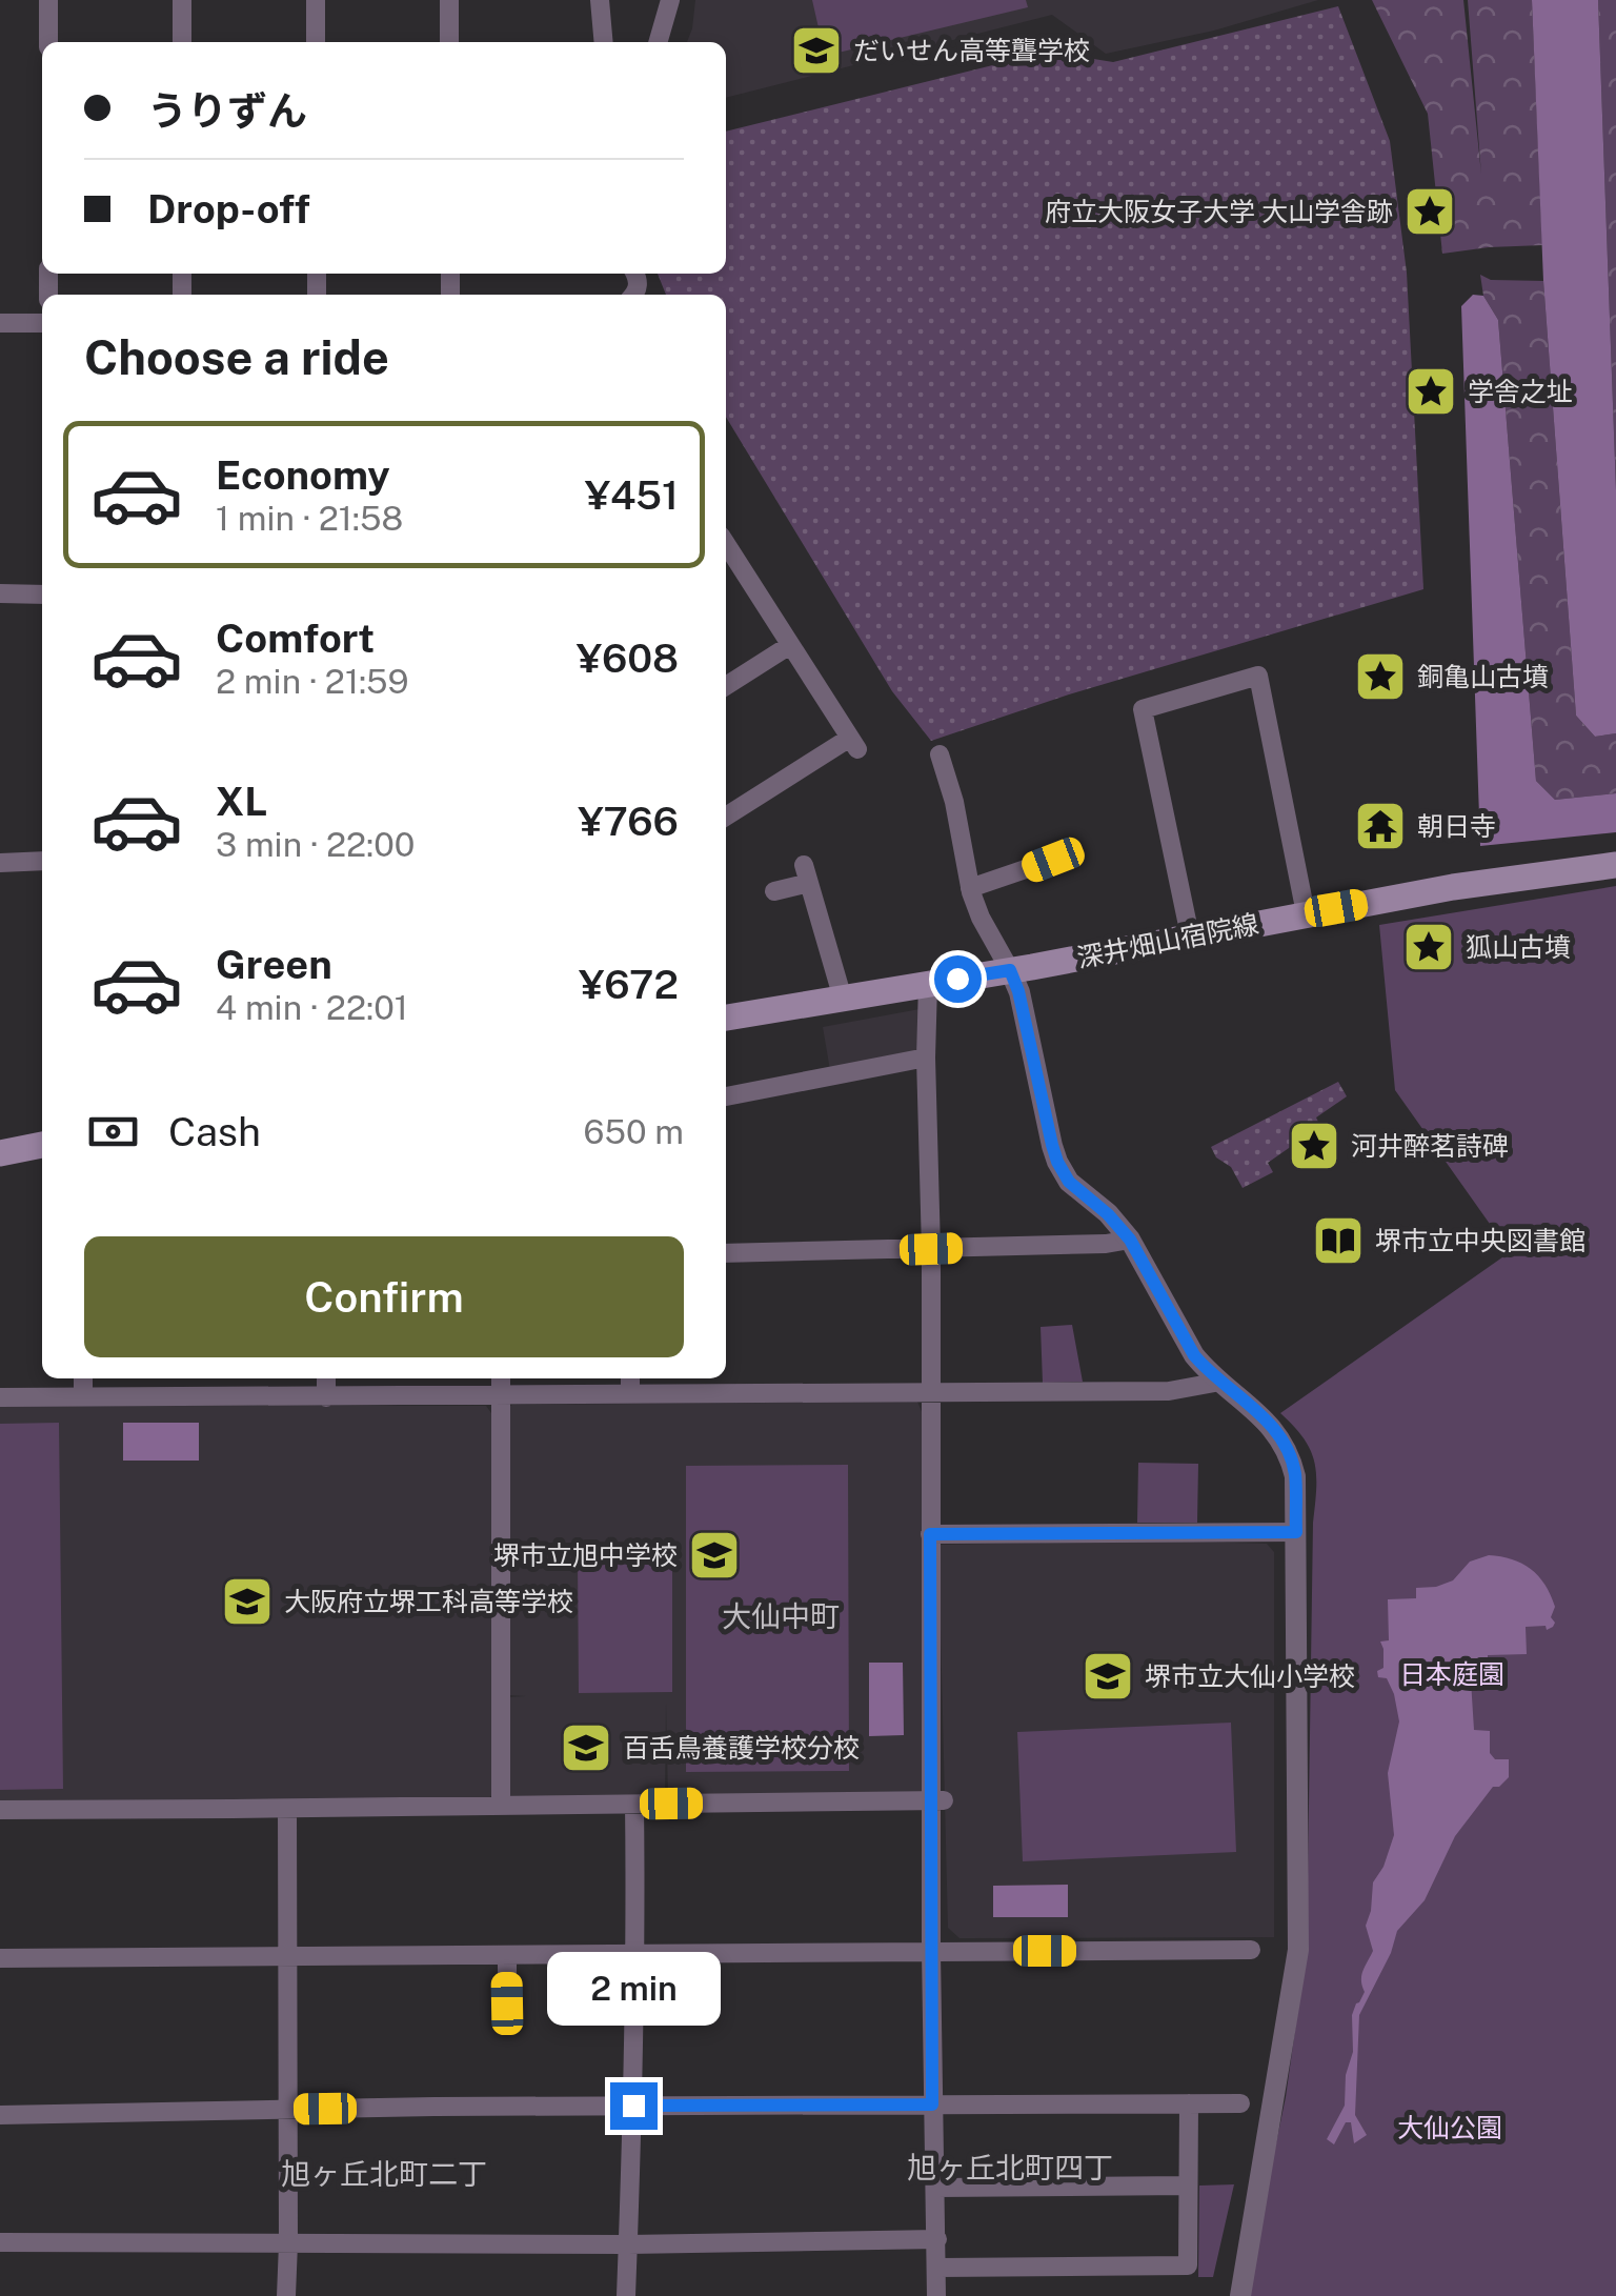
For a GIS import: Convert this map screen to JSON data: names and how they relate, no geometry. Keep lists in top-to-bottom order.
{
  "streets": {
    "main road": ["深井畑山宿院線"]
  },
  "districts": ["大仙中町", "旭ヶ丘北町四丁", "旭ヶ丘北町二丁"],
  "parks": ["日本庭園", "大仙公園"],
  "places": {
    "school or university": [
      "だいせん高等聾学校",
      "堺市立旭中学校",
      "大阪府立堺工科高等学校",
      "堺市立大仙小学校",
      "百舌鳥養護学校分校"
    ],
    "place": [
      "府立大阪女子大学 大山学舎跡",
      "学舎之址",
      "銅亀山古墳",
      "狐山古墳",
      "河井醉茗詩碑"
    ],
    "temple": ["朝日寺"],
    "library": ["堺市立中央図書館"]
  },
  "page": {
    "banner": ["うりずん", "Drop-off"],
    "heading": "Choose a ride",
    "list": [
      {
        "name": "Economy",
        "note": "1 min · 21:58",
        "value": "¥451"
      },
      {
        "name": "Comfort",
        "note": "2 min · 21:59",
        "value": "¥608"
      },
      {
        "name": "XL",
        "note": "3 min · 22:00",
        "value": "¥766"
      },
      {
        "name": "Green",
        "note": "4 min · 22:01",
        "value": "¥672"
      }
    ],
    "pay": ["Cash", "650 m"],
    "buttons": "Confirm",
    "bubble": "2 min"
  }
}
